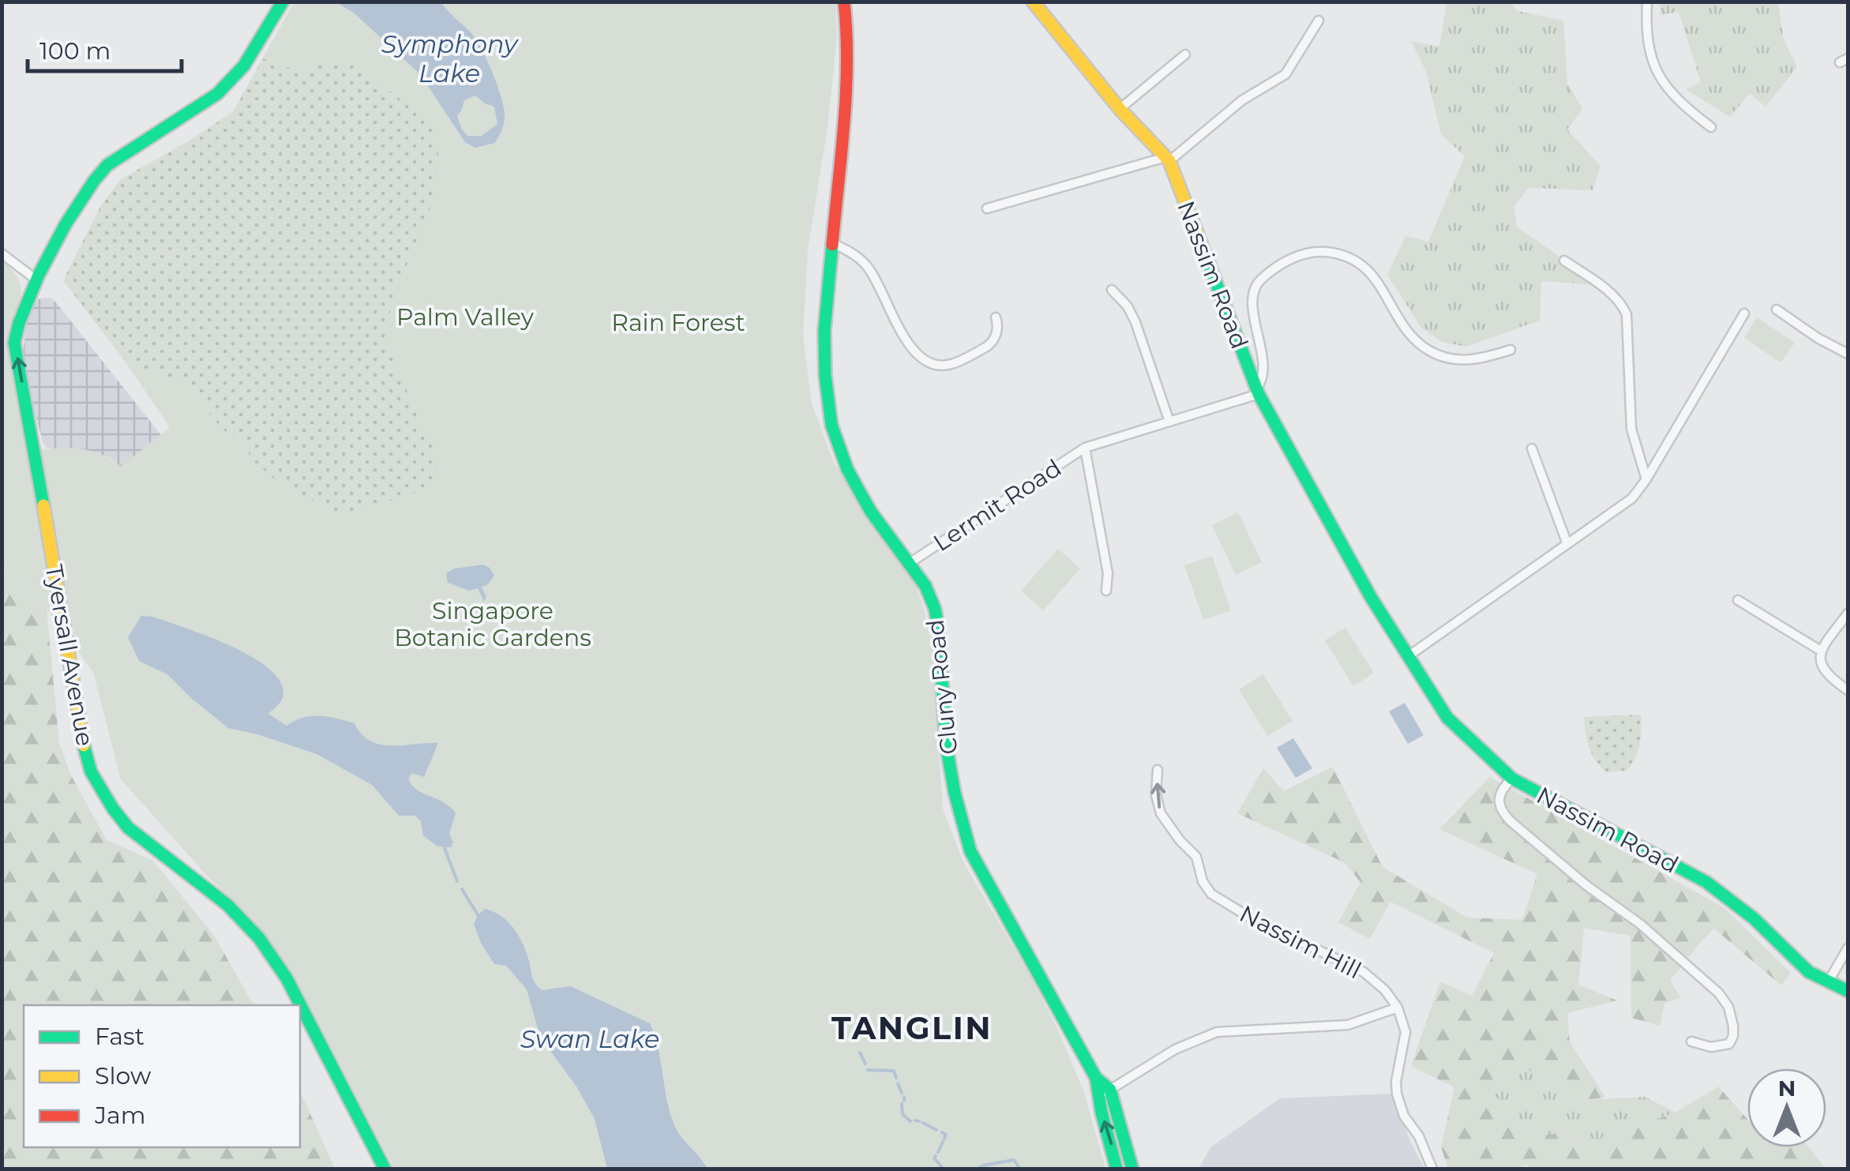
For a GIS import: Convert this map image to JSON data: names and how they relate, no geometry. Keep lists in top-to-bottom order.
{
  "streets": {
    "street": [
      "Nassim Road",
      "Lermit Road",
      "Tyersall Avenue",
      "Cluny Road",
      "Nassim Hill"
    ]
  },
  "crossings": [
    ["Nassim Road", "Lermit Road"],
    ["Lermit Road", "Cluny Road"]
  ],
  "one_way": ["Tyersall Avenue", "Nassim Hill"],
  "districts": ["TANGLIN"],
  "water": ["Symphony Lake", "Swan Lake"],
  "parks": ["Palm Valley", "Rain Forest", "Singapore Botanic Gardens"],
  "legend": ["Fast", "Slow", "Jam"],
  "scale_bar": "100 m",
  "north": "top"
}
